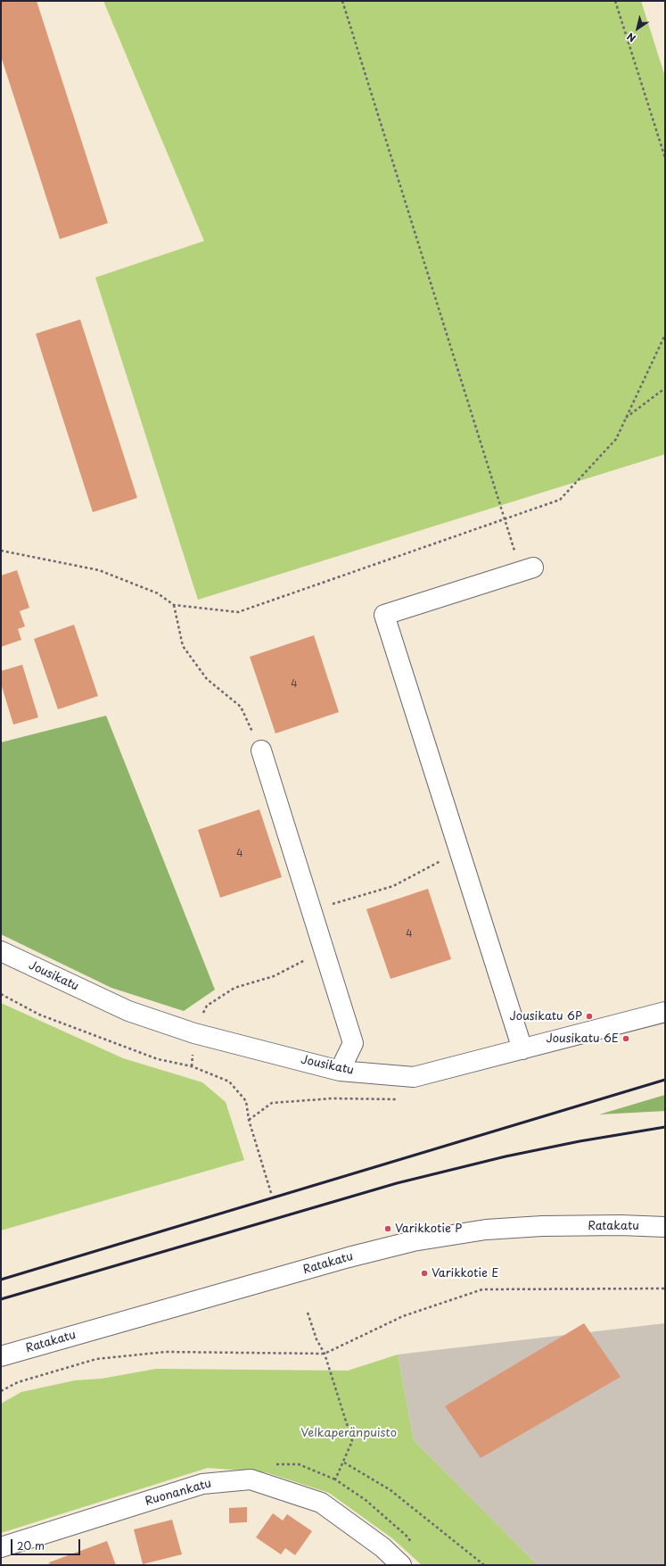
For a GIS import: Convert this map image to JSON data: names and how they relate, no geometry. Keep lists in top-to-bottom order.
{
  "streets": {
    "street": ["Jousikatu", "Ratakatu", "Ruonankatu"]
  },
  "parks": ["Velkaperänpuisto"],
  "places": [
    "Jousikatu 6P",
    "Jousikatu 6E",
    "Varikkotie P",
    "Varikkotie E"
  ],
  "house_numbers": ["4", "4", "4"],
  "scale_bar": "20 m",
  "north": "bottom left"
}
